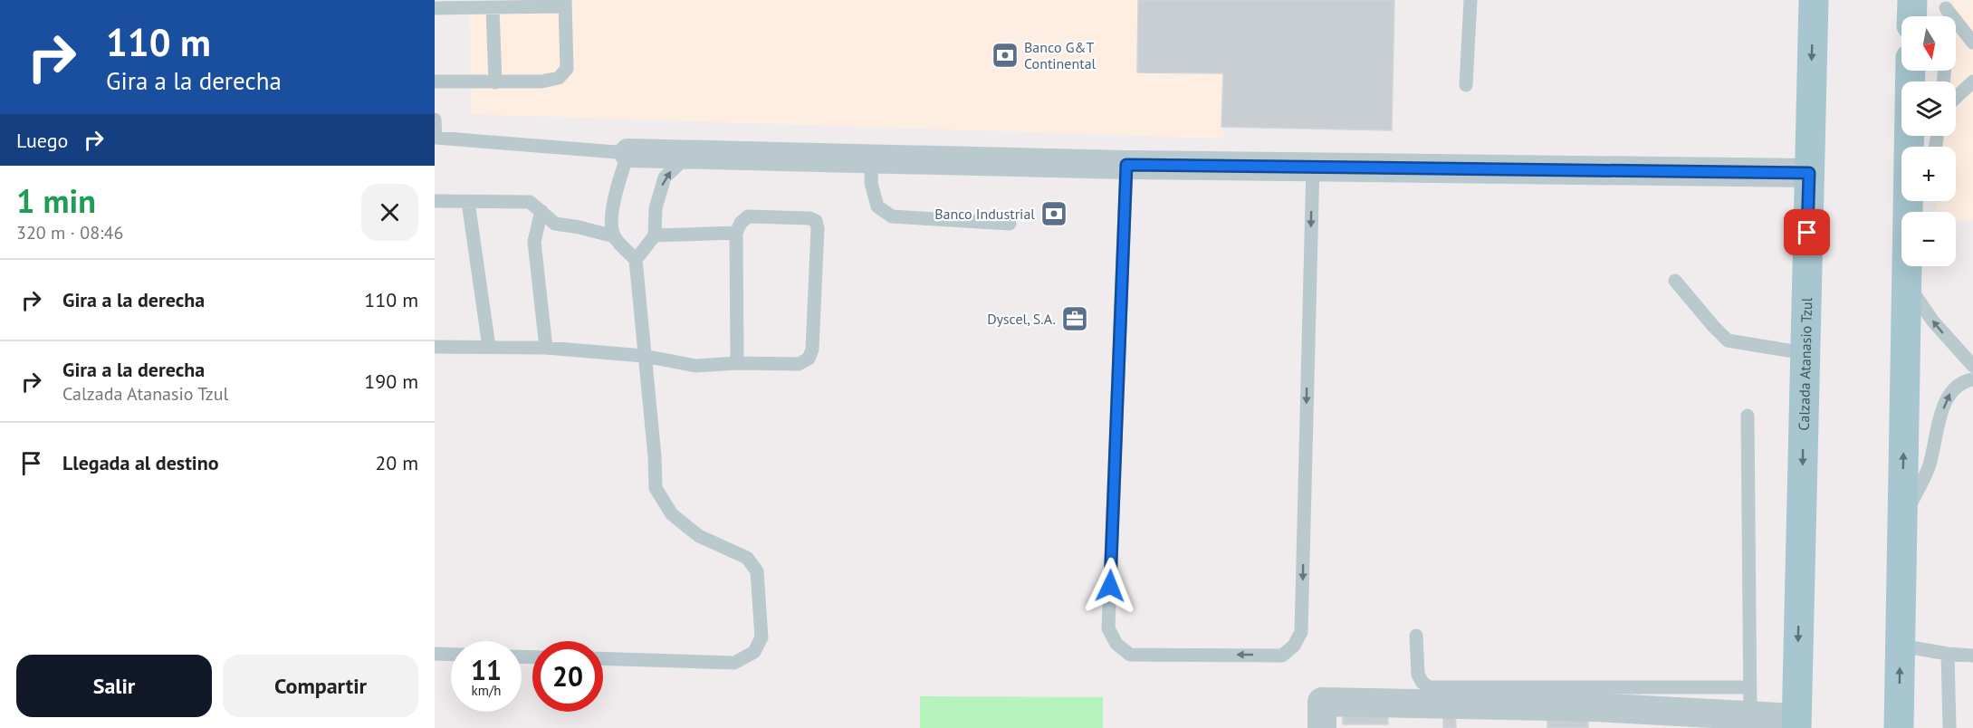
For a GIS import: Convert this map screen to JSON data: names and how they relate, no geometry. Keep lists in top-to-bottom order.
{
  "streets": {
    "main road": ["Calzada Atanasio Tzul"]
  },
  "places": {
    "bank": ["Banco G&T Continental", "Banco Industrial"],
    "office": ["Dyscel, S.A."]
  },
  "north": "bottom",
  "page": {
    "turn": ["110 m", "Gira a la derecha"],
    "map_buttons": ["+", "−"],
    "then": "Luego",
    "heading": ["1 min", "320 m · 08:46"],
    "list": [
      {
        "name": "Gira a la derecha",
        "value": "110 m"
      },
      {
        "name": "Gira a la derecha",
        "note": "Calzada Atanasio Tzul",
        "value": "190 m"
      },
      {
        "name": "Llegada al destino",
        "value": "20 m"
      }
    ],
    "speed": "11 km/h",
    "limit": "20",
    "buttons": ["Salir", "Compartir"]
  }
}
